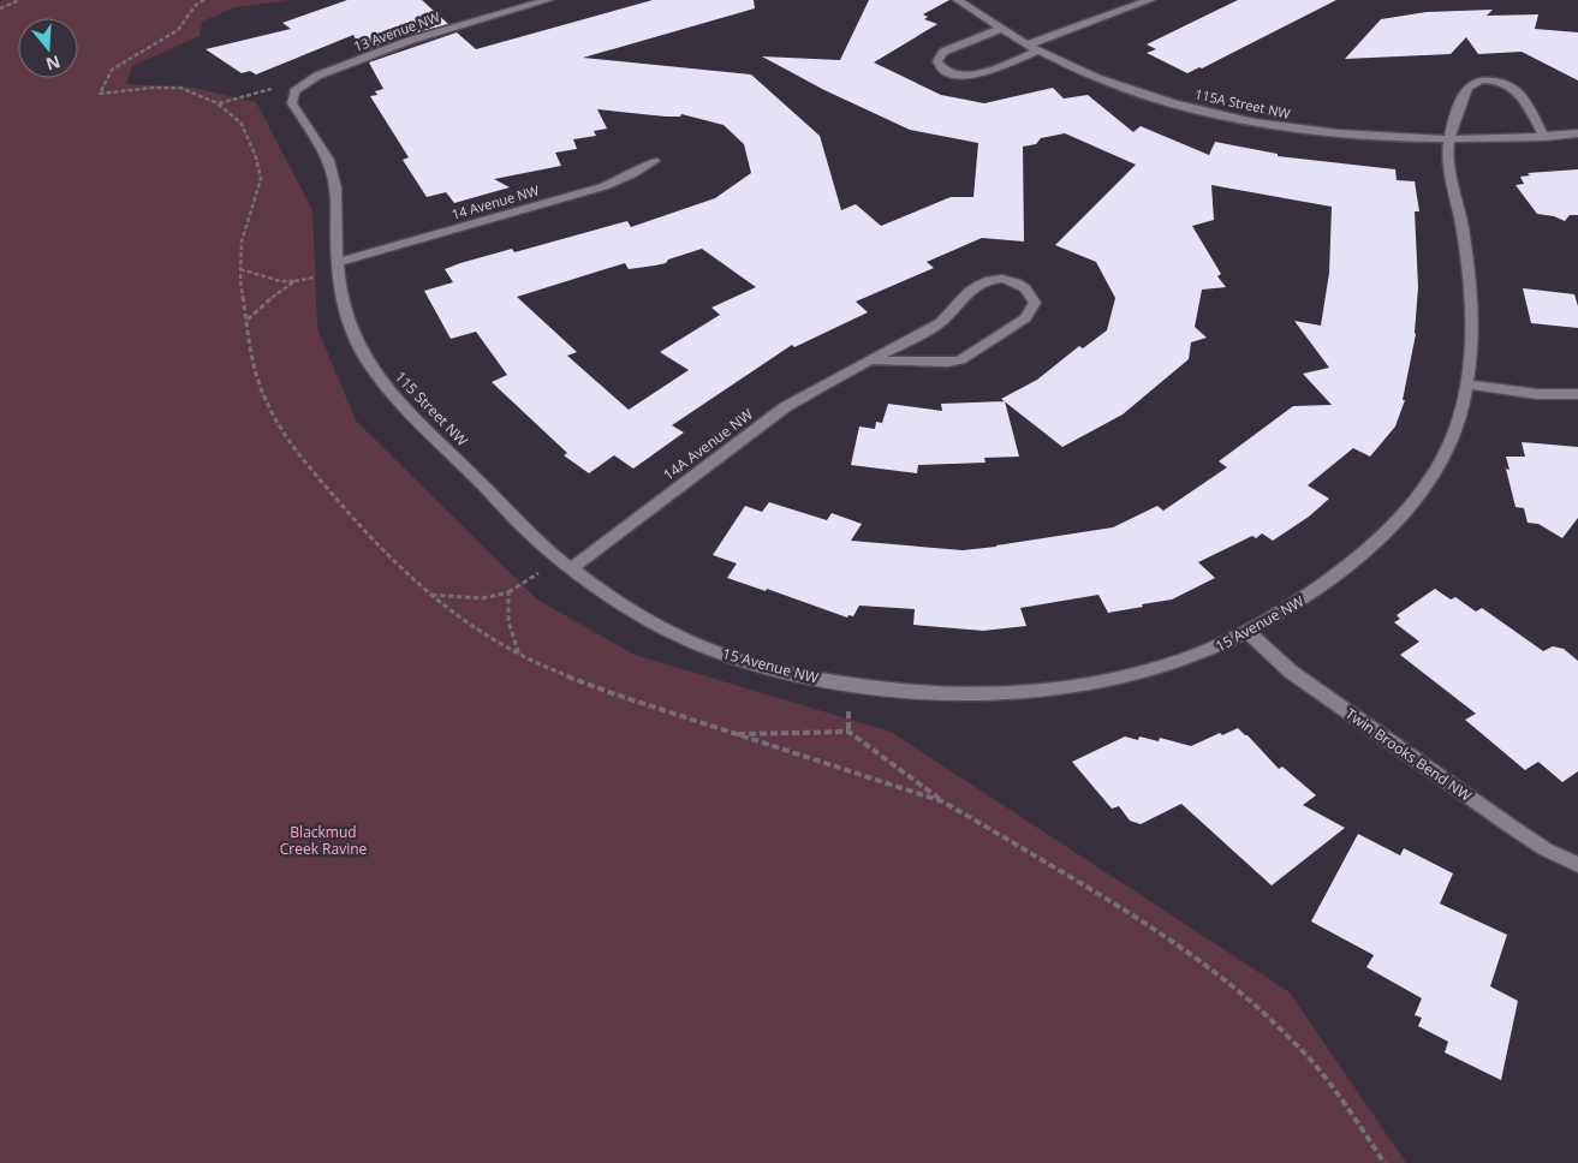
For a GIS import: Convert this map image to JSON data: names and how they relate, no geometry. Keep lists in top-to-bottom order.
{
  "streets": {
    "street": [
      "13 Avenue NW",
      "115A Street NW",
      "14 Avenue NW",
      "115 Street NW",
      "14A Avenue NW",
      "15 Avenue NW",
      "Twin Brooks Bend NW"
    ]
  },
  "crossings": [
    ["13 Avenue NW", "115 Street NW"],
    ["115A Street NW", "15 Avenue NW"],
    ["14 Avenue NW", "115 Street NW"],
    ["115 Street NW", "14A Avenue NW"],
    ["115 Street NW", "15 Avenue NW"],
    ["15 Avenue NW", "Twin Brooks Bend NW"]
  ],
  "parks": ["Blackmud Creek Ravine"],
  "north": "bottom"
}
